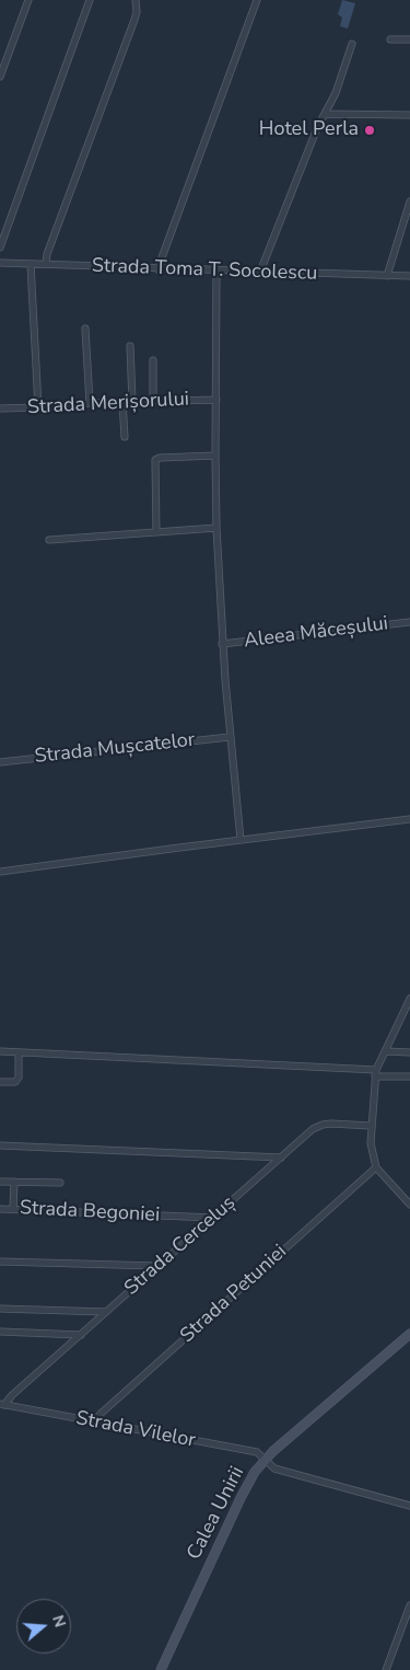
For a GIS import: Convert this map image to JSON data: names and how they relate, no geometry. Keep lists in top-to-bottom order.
{
  "streets": {
    "main road": ["Calea Unirii"],
    "street": [
      "Strada Toma T. Socolescu",
      "Strada Merișorului",
      "Aleea Măceșului",
      "Strada Mușcatelor",
      "Strada Begoniei",
      "Strada Cerceluș",
      "Strada Petuniei",
      "Strada Vilelor"
    ]
  },
  "crossings": [
    ["Strada Begoniei", "Strada Cerceluș"],
    ["Strada Cerceluș", "Strada Vilelor"],
    ["Strada Petuniei", "Strada Vilelor"],
    ["Strada Vilelor", "Calea Unirii"]
  ],
  "places": ["Hotel Perla"],
  "north": "right"
}
